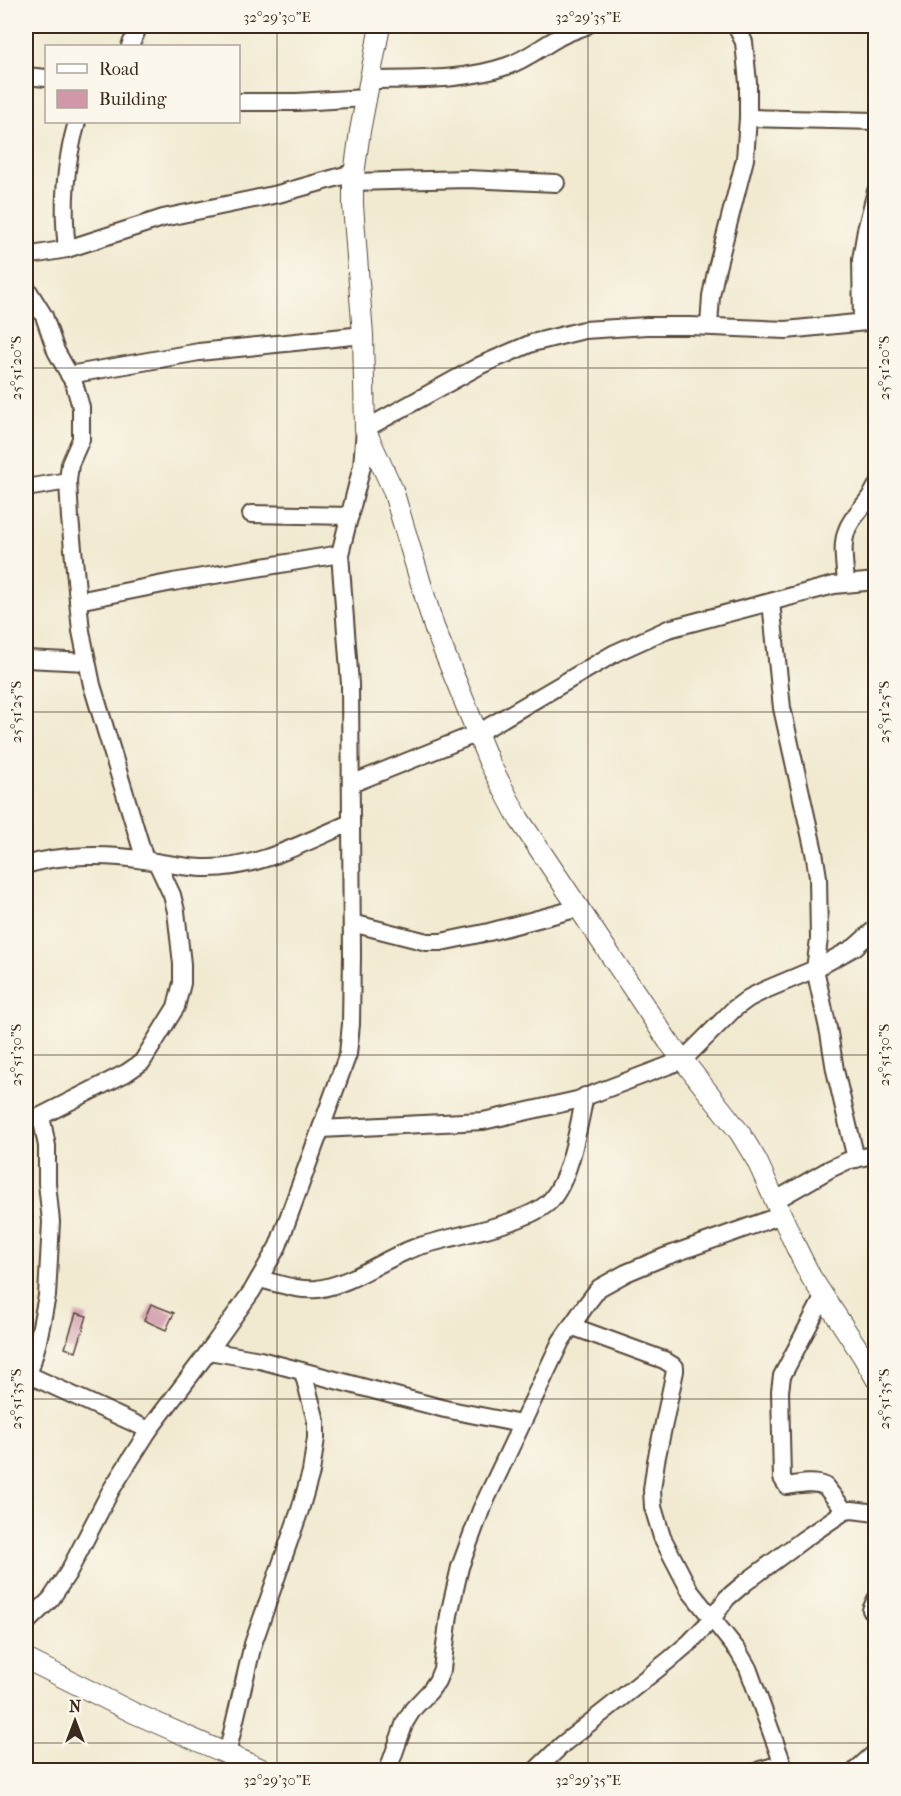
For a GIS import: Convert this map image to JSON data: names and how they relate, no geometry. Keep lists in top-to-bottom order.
{
  "legend": ["Road", "Building"],
  "north": "top",
  "coordinates": [
    "32°29'30\"E",
    "32°29'35\"E",
    "25°51'20\"S",
    "25°51'25\"S",
    "25°51'30\"S",
    "25°51'35\"S"
  ]
}
